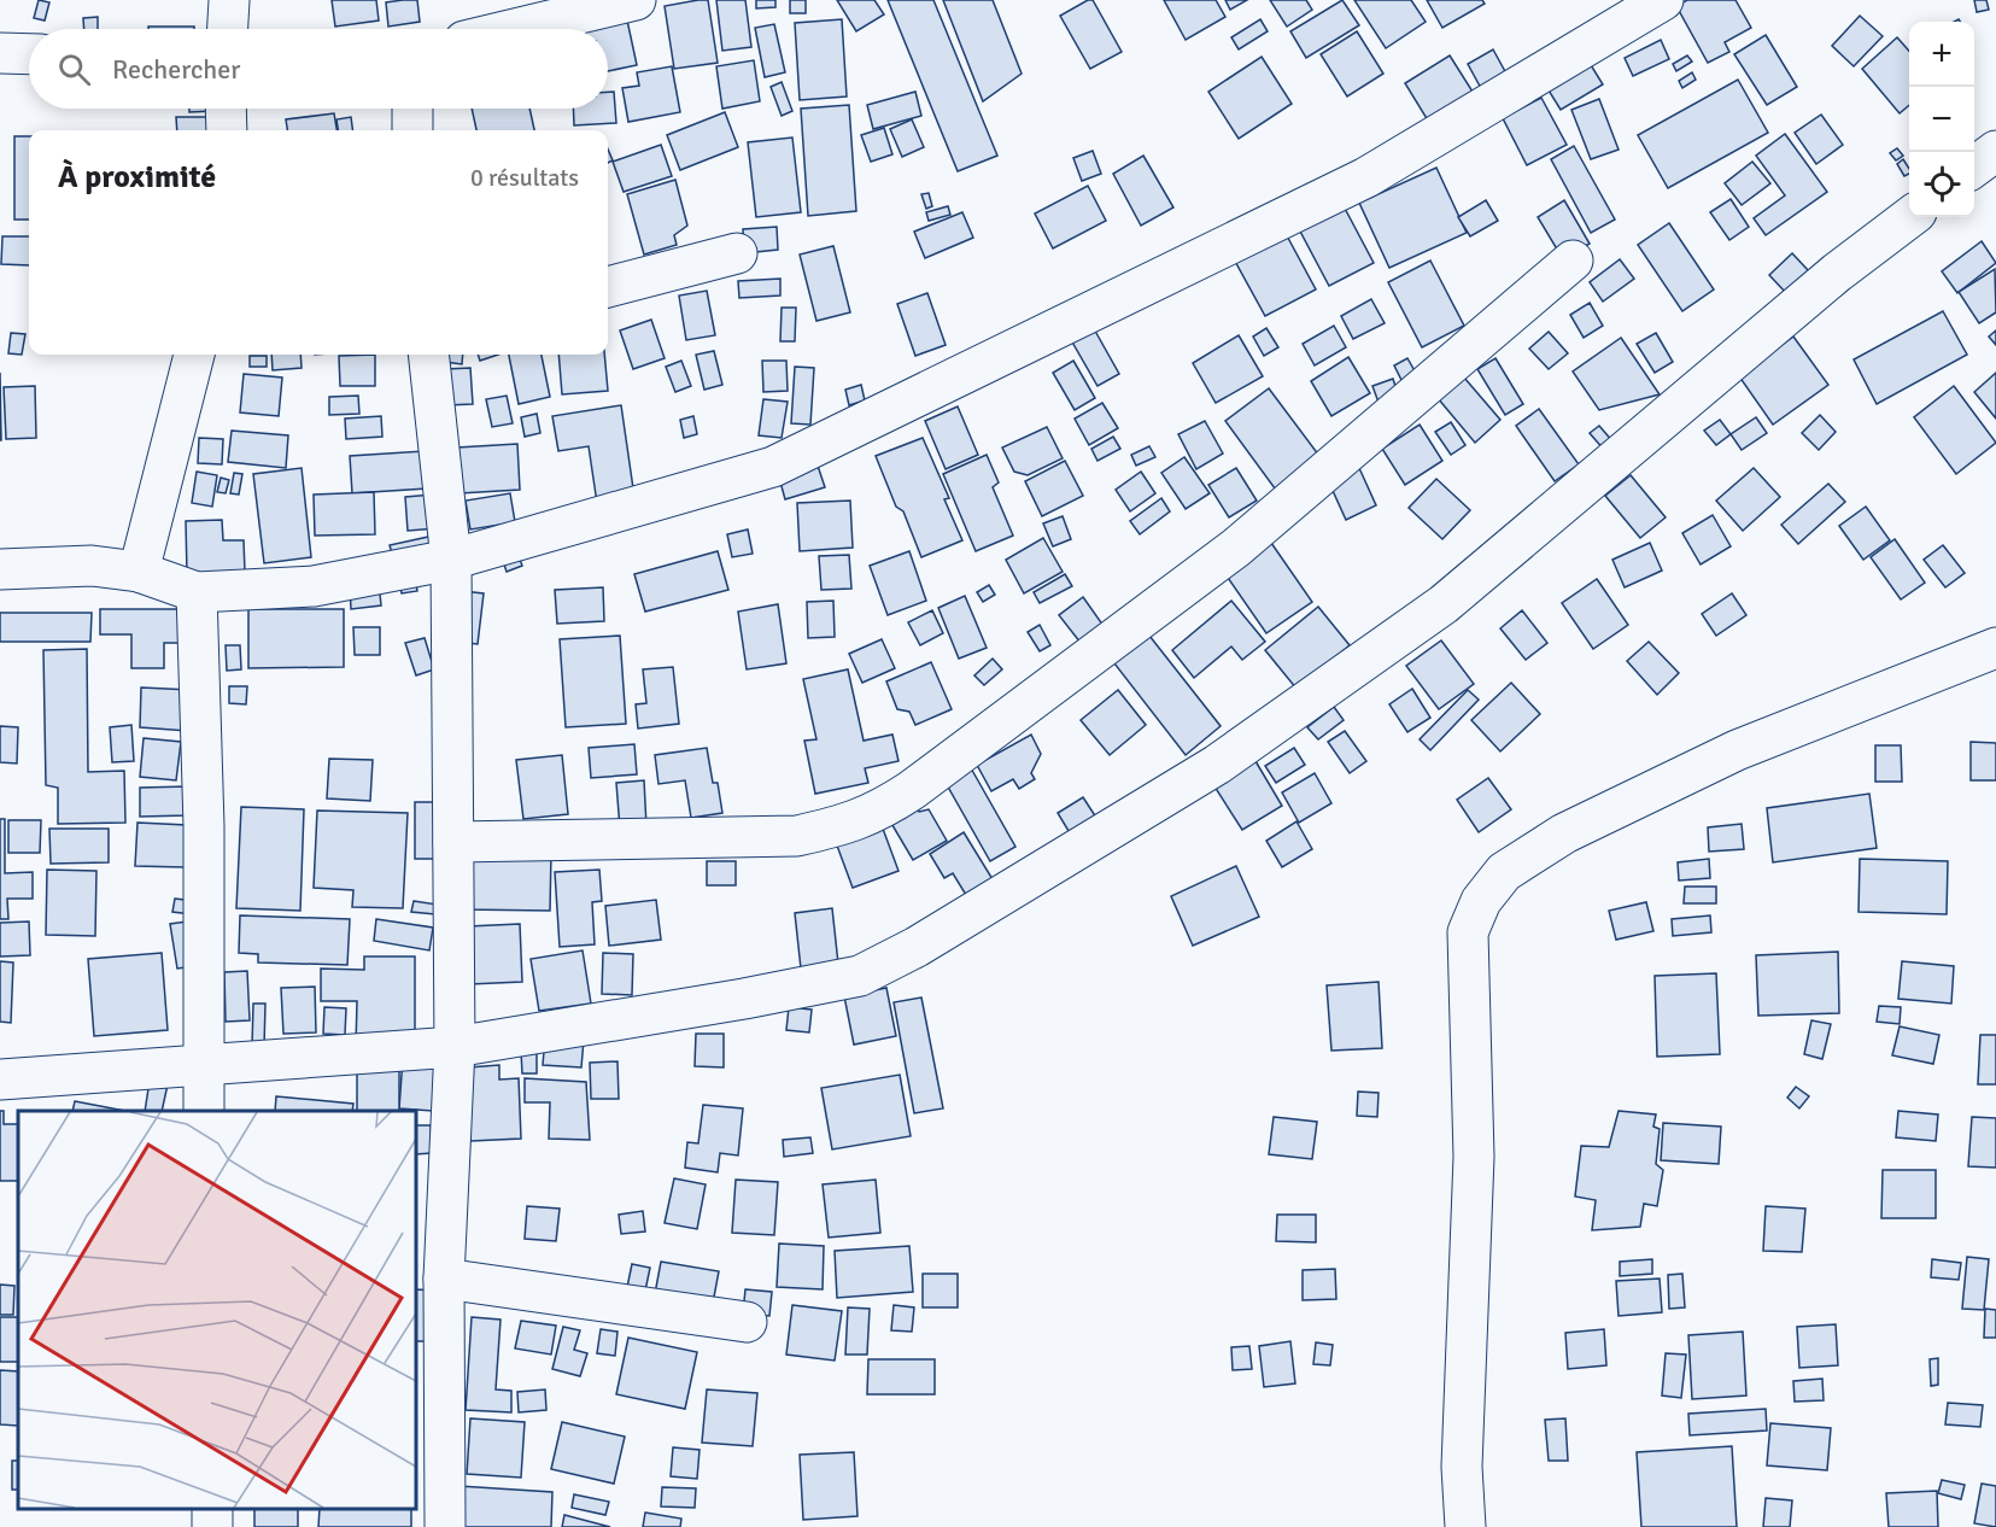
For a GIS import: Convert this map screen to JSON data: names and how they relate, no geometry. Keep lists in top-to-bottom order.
{
  "page": {
    "map_buttons": ["+", "−"],
    "search": "Rechercher",
    "heading": ["À proximité", "0 résultats"]
  }
}
